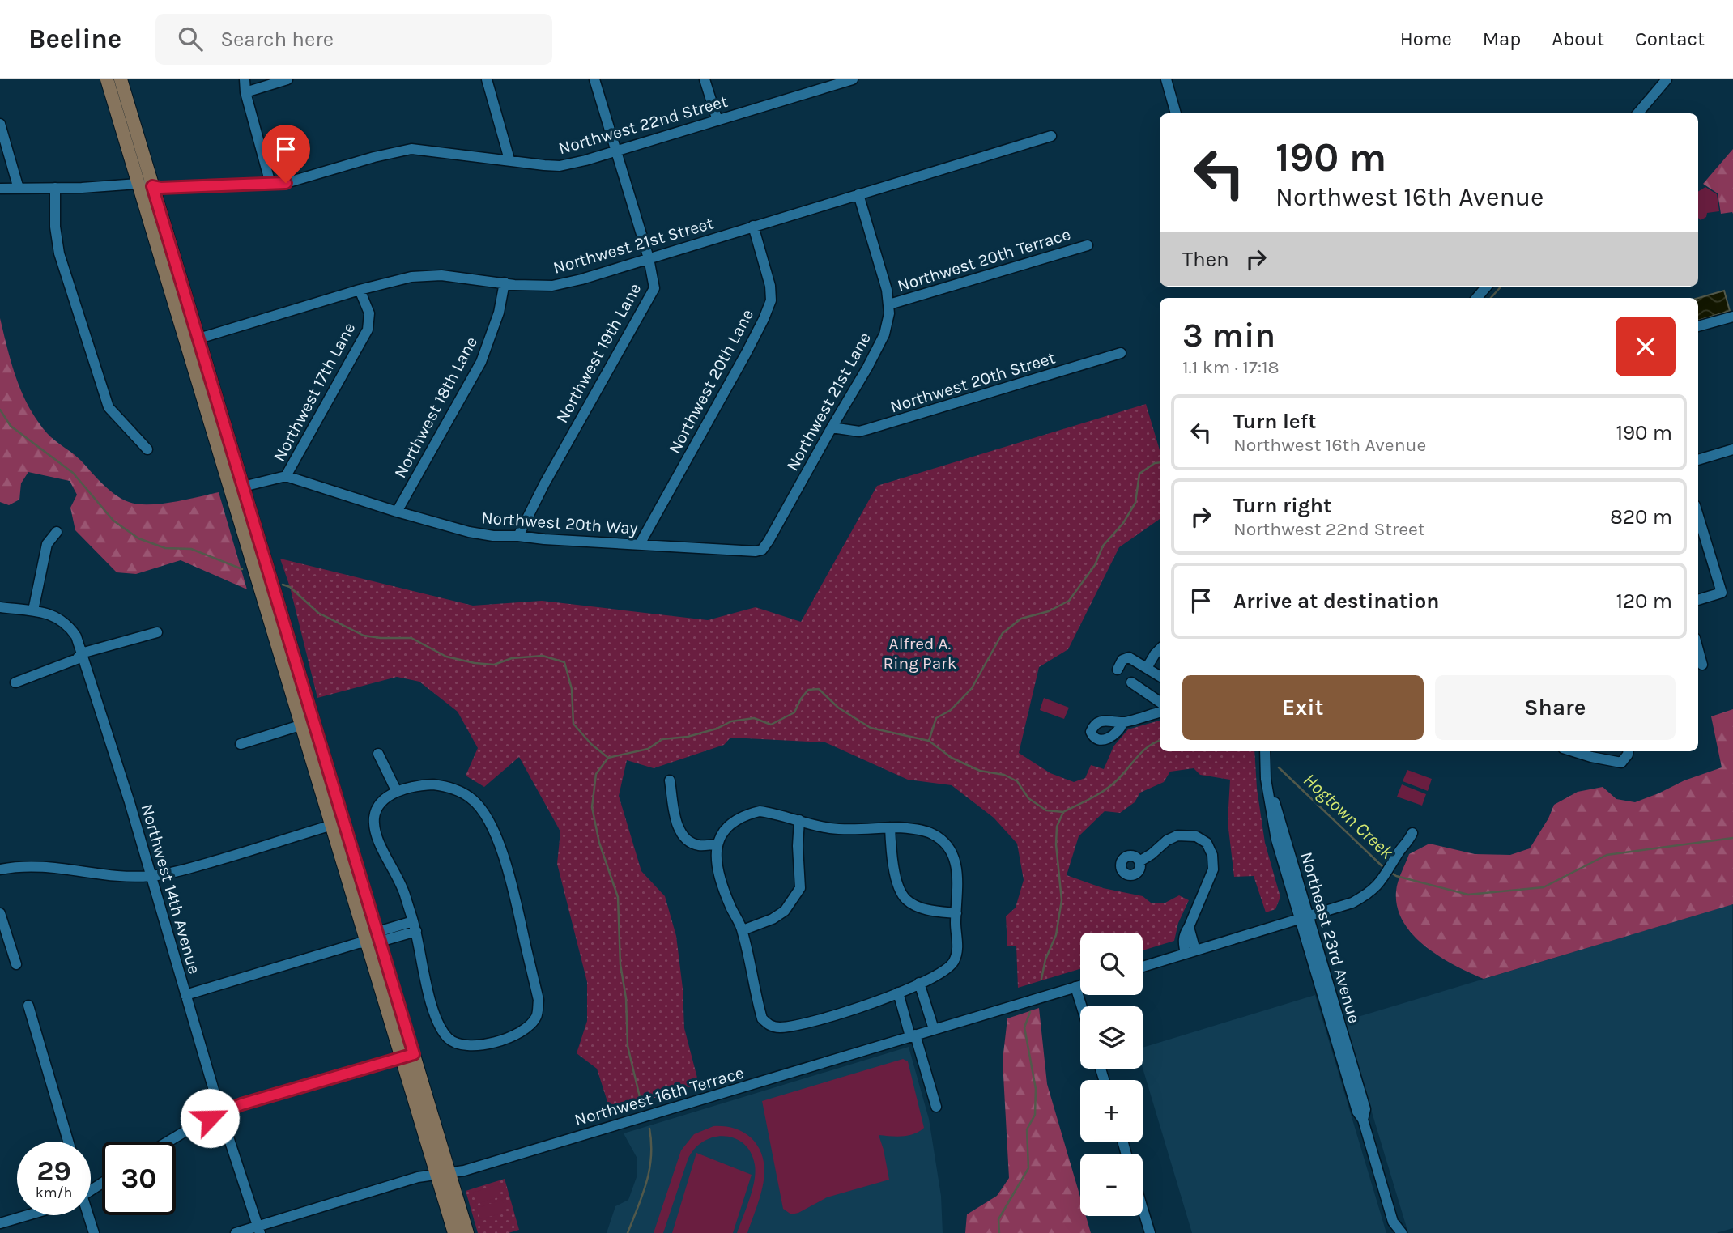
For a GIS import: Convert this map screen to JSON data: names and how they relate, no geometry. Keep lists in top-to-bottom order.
{
  "streets": {
    "street": [
      "Northwest 22nd Street",
      "Northwest 21st Street",
      "Northwest 20th Terrace",
      "Northwest 19th Lane",
      "Northwest 20th Lane",
      "Northwest 20th Street",
      "Northwest 17th Lane",
      "Northwest 21st Lane",
      "Northwest 18th Lane",
      "Northwest 20th Way",
      "Northwest 14th Avenue",
      "Northeast 23rd Avenue",
      "Northwest 16th Terrace"
    ]
  },
  "crossings": [
    ["Northwest 22nd Street", "Northwest 19th Lane"],
    ["Northwest 21st Street", "Northwest 19th Lane"],
    ["Northwest 21st Street", "Northwest 20th Lane"],
    ["Northwest 21st Street", "Northwest 17th Lane"],
    ["Northwest 21st Street", "Northwest 21st Lane"],
    ["Northwest 21st Street", "Northwest 18th Lane"],
    ["Northwest 20th Terrace", "Northwest 21st Lane"],
    ["Northwest 19th Lane", "Northwest 20th Way"],
    ["Northwest 20th Lane", "Northwest 20th Way"],
    ["Northwest 20th Street", "Northwest 21st Lane"],
    ["Northwest 17th Lane", "Northwest 20th Way"],
    ["Northwest 21st Lane", "Northwest 20th Way"],
    ["Northwest 18th Lane", "Northwest 20th Way"],
    ["Northwest 14th Avenue", "Northwest 16th Terrace"]
  ],
  "water": ["Hogtown Creek"],
  "parks": ["Alfred A. Ring Park"],
  "page": {
    "header": "Beeline",
    "search": "Search here",
    "nav": [
      "Home",
      "Map",
      "About",
      "Contact"
    ],
    "turn": ["190 m", "Northwest 16th Avenue"],
    "then": "Then",
    "heading": ["3 min", "1.1 km · 17:18"],
    "list": [
      {
        "name": "Turn left",
        "note": "Northwest 16th Avenue",
        "value": "190 m"
      },
      {
        "name": "Turn right",
        "note": "Northwest 22nd Street",
        "value": "820 m"
      },
      {
        "name": "Arrive at destination",
        "value": "120 m"
      }
    ],
    "buttons": ["Exit", "Share"],
    "map_buttons": ["+", "−"],
    "speed": "29 km/h",
    "limit": "30"
  }
}
